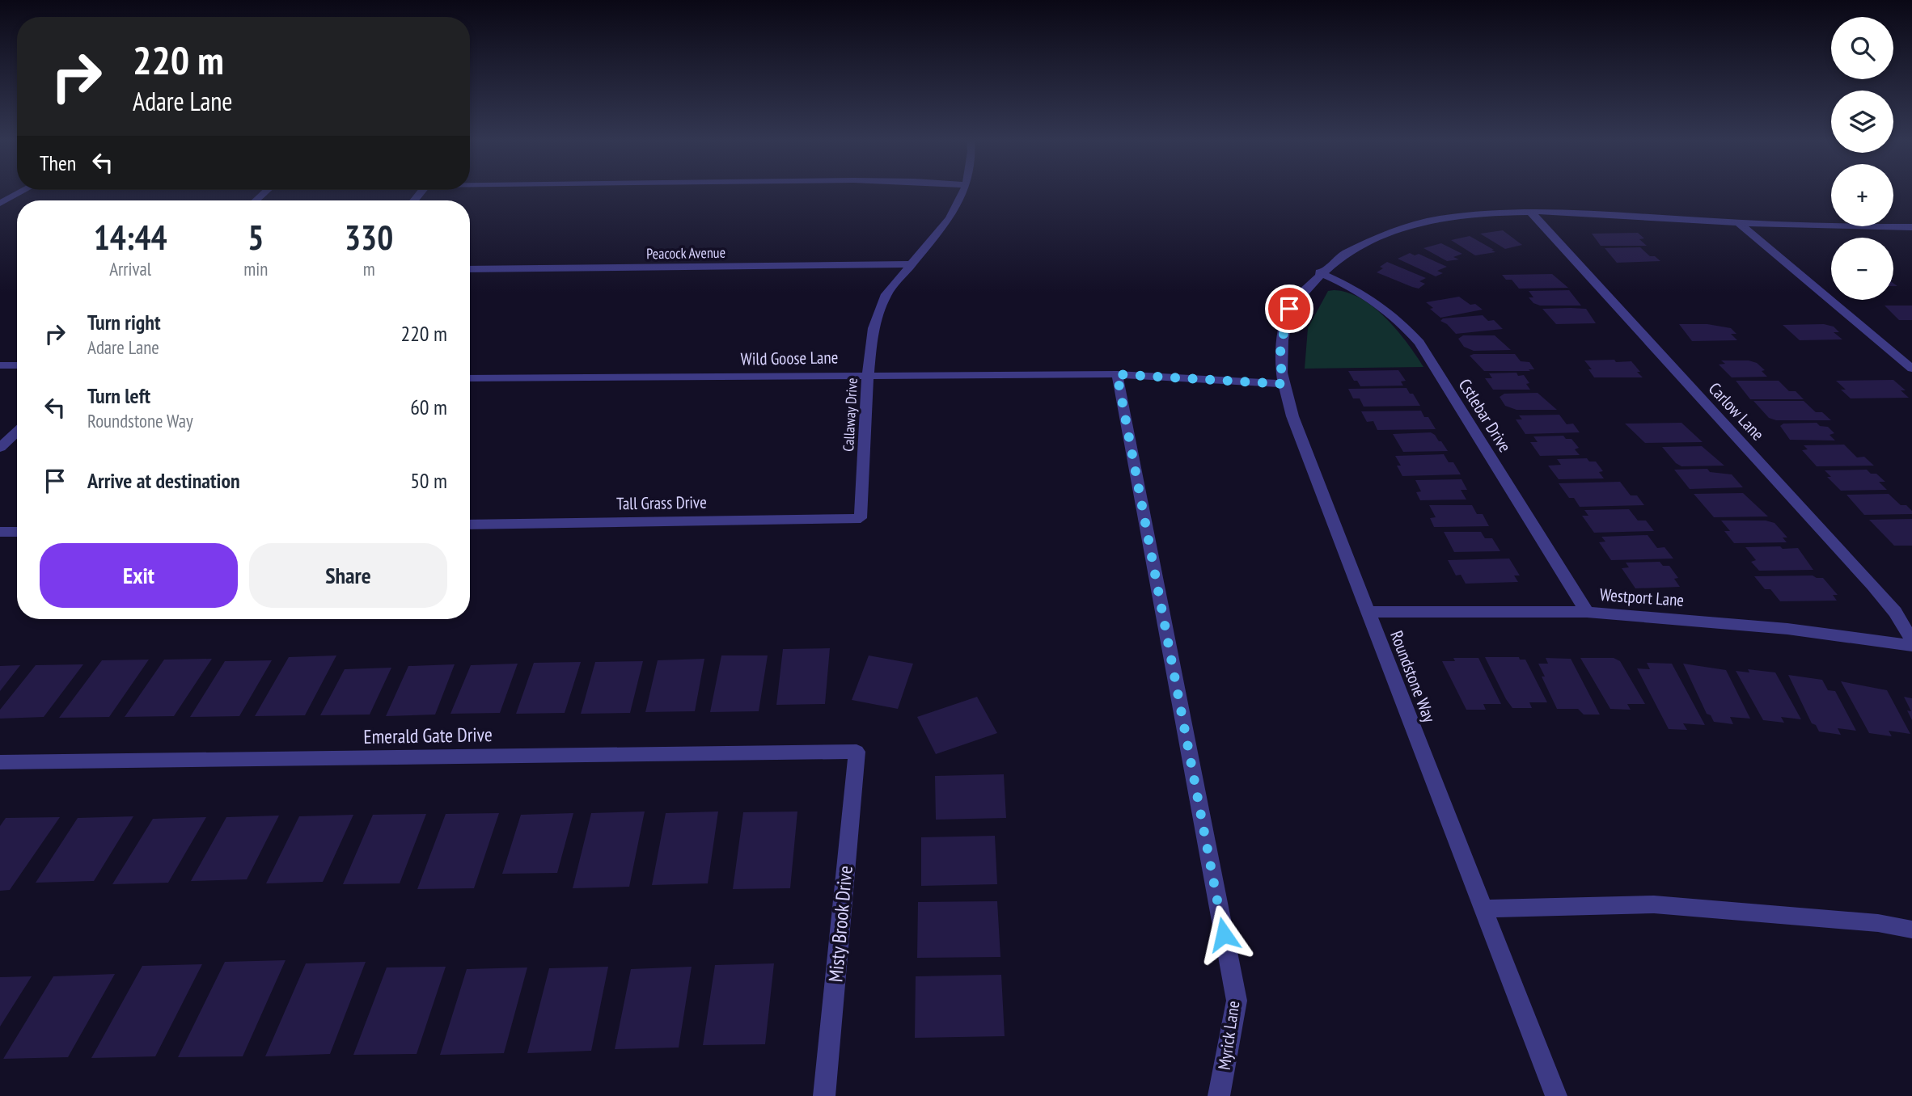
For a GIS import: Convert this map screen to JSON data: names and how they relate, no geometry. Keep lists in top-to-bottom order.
{
  "streets": {
    "street": [
      "Peacock Avenue",
      "Wild Goose Lane",
      "Carlow Lane",
      "Callaway Drive",
      "Cstlebar Drive",
      "Tall Grass Drive",
      "Westport Lane",
      "Roundstone Way",
      "Emerald Gate Drive",
      "Misty Brook Drive",
      "Myrick Lane"
    ]
  },
  "crossings": [
    ["Peacock Avenue", "Callaway Drive"],
    ["Wild Goose Lane", "Callaway Drive"],
    ["Wild Goose Lane", "Roundstone Way"],
    ["Wild Goose Lane", "Myrick Lane"],
    ["Carlow Lane", "Roundstone Way"],
    ["Callaway Drive", "Tall Grass Drive"],
    ["Cstlebar Drive", "Westport Lane"],
    ["Cstlebar Drive", "Roundstone Way"],
    ["Westport Lane", "Roundstone Way"],
    ["Emerald Gate Drive", "Misty Brook Drive"]
  ],
  "page": {
    "map_buttons": ["+", "−"],
    "turn": ["220 m", "Adare Lane"],
    "then": "Then",
    "eta": [
      "14:44",
      "Arrival",
      "5",
      "min",
      "330",
      "m"
    ],
    "list": [
      {
        "name": "Turn right",
        "note": "Adare Lane",
        "value": "220 m"
      },
      {
        "name": "Turn left",
        "note": "Roundstone Way",
        "value": "60 m"
      },
      {
        "name": "Arrive at destination",
        "value": "50 m"
      }
    ],
    "buttons": ["Exit", "Share"]
  }
}
